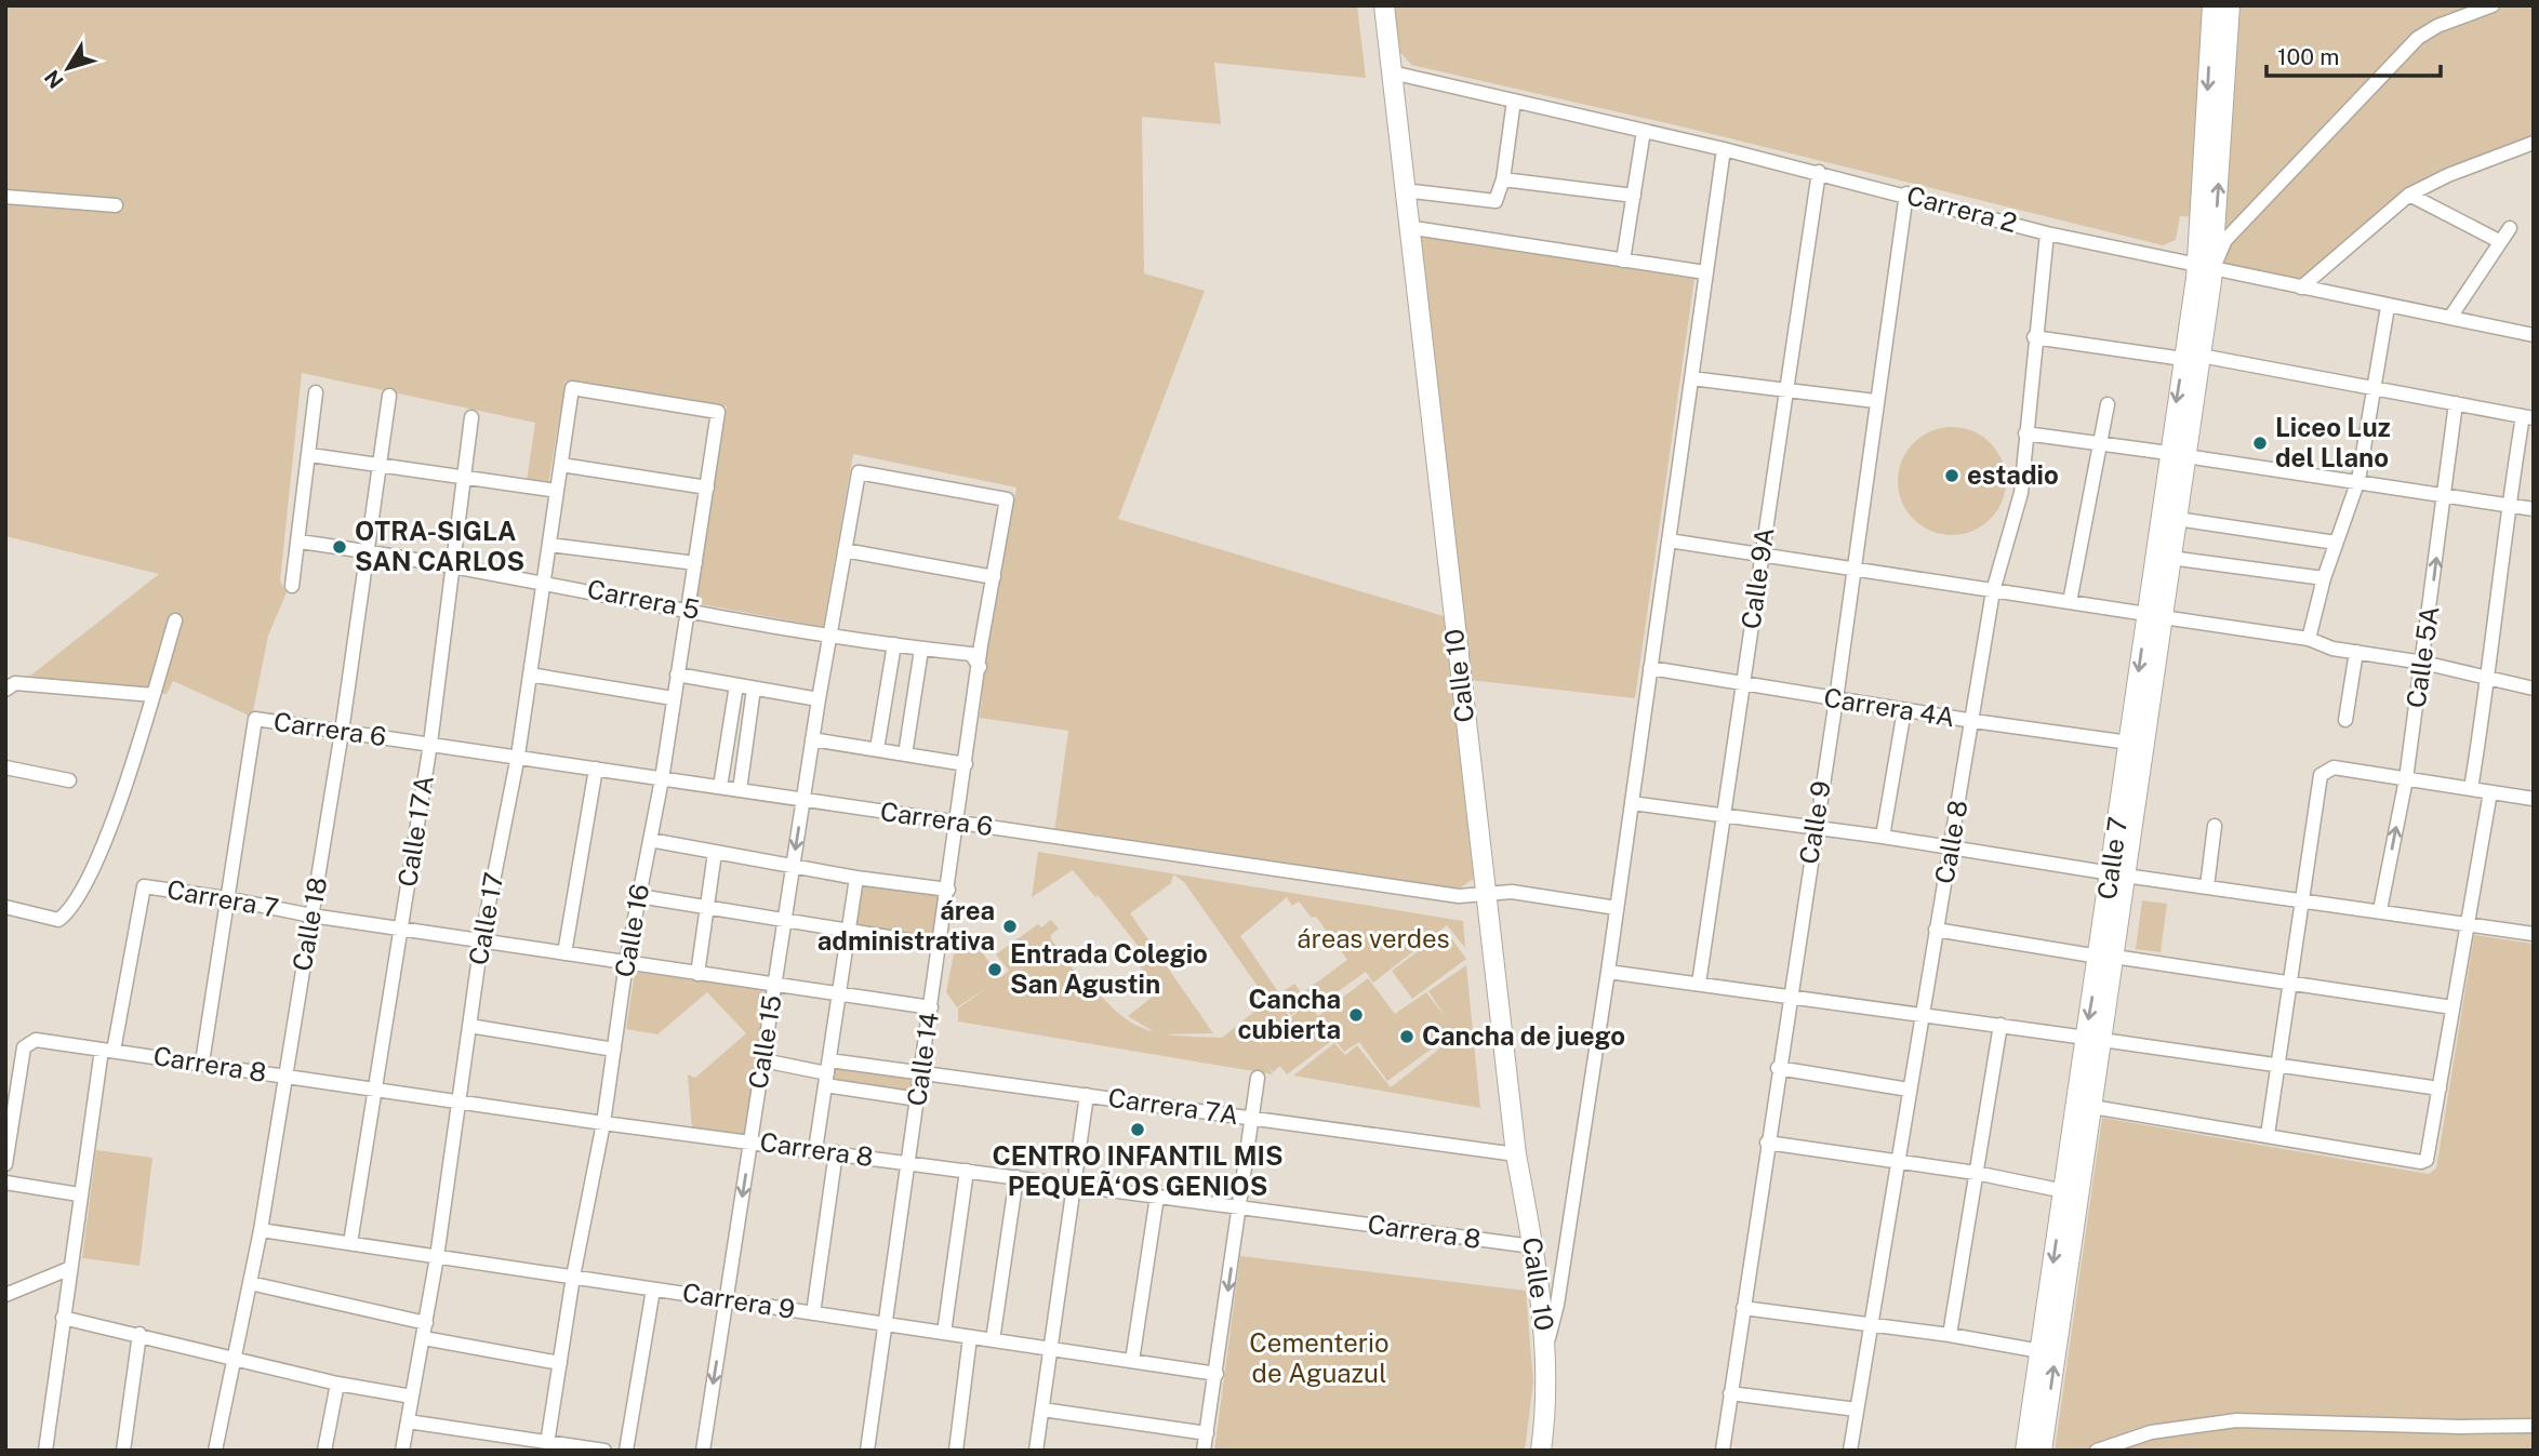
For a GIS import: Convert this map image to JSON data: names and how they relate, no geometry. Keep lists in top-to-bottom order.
{
  "streets": {
    "main road": ["Calle 10", "Calle 7"],
    "street": [
      "Carrera 2",
      "Calle 9A",
      "Carrera 5",
      "Calle 5A",
      "Carrera 4A",
      "Carrera 6",
      "Calle 9",
      "Calle 17A",
      "Calle 8",
      "Carrera 7",
      "Calle 17",
      "Calle 18",
      "Calle 16",
      "Calle 15",
      "Calle 14",
      "Carrera 8",
      "Carrera 7A",
      "Carrera 9"
    ]
  },
  "crossings": [
    ["Carrera 2", "Calle 9A"],
    ["Carrera 2", "Calle 10"],
    ["Carrera 2", "Calle 9"],
    ["Carrera 2", "Calle 8"],
    ["Carrera 2", "Calle 7"],
    ["Calle 9A", "Carrera 4A"],
    ["Carrera 5", "Calle 17A"],
    ["Carrera 5", "Calle 17"],
    ["Carrera 5", "Calle 18"],
    ["Carrera 5", "Calle 16"],
    ["Carrera 5", "Calle 15"],
    ["Carrera 5", "Calle 14"],
    ["Calle 10", "Carrera 4A"],
    ["Calle 10", "Carrera 6"],
    ["Calle 10", "Carrera 8"],
    ["Calle 10", "Carrera 7A"],
    ["Carrera 4A", "Calle 9"],
    ["Carrera 4A", "Calle 8"],
    ["Carrera 4A", "Calle 7"],
    ["Carrera 6", "Calle 17A"],
    ["Carrera 6", "Carrera 7"],
    ["Carrera 6", "Calle 17"],
    ["Carrera 6", "Calle 18"],
    ["Carrera 6", "Calle 16"],
    ["Carrera 6", "Calle 15"],
    ["Carrera 6", "Calle 14"],
    ["Calle 17A", "Carrera 7"],
    ["Calle 17A", "Carrera 8"],
    ["Calle 17A", "Carrera 9"],
    ["Carrera 7", "Calle 17"],
    ["Carrera 7", "Calle 18"],
    ["Carrera 7", "Calle 16"],
    ["Carrera 7", "Calle 15"],
    ["Carrera 7", "Calle 14"],
    ["Carrera 7", "Carrera 8"],
    ["Calle 17", "Calle 16"],
    ["Calle 17", "Carrera 8"],
    ["Calle 17", "Carrera 9"],
    ["Calle 18", "Carrera 8"],
    ["Calle 18", "Carrera 9"],
    ["Calle 16", "Carrera 8"],
    ["Calle 16", "Carrera 9"],
    ["Calle 15", "Calle 14"],
    ["Calle 15", "Carrera 8"],
    ["Calle 15", "Carrera 7A"],
    ["Calle 15", "Carrera 9"],
    ["Calle 14", "Carrera 8"],
    ["Calle 14", "Carrera 7A"],
    ["Calle 14", "Carrera 9"]
  ],
  "parks": ["áreas verdes", "Cementerio de Aguazul"],
  "places": [
    "Liceo Luz del Llano",
    "estadio",
    "OTRA-SIGLA SAN CARLOS",
    "área administrativa",
    "Entrada Colegio San Agustin",
    "Cancha cubierta",
    "Cancha de juego",
    "CENTRO INFANTIL MIS PEQUEÃ‘OS GENIOS"
  ],
  "scale_bar": "100 m",
  "north": "bottom left"
}
